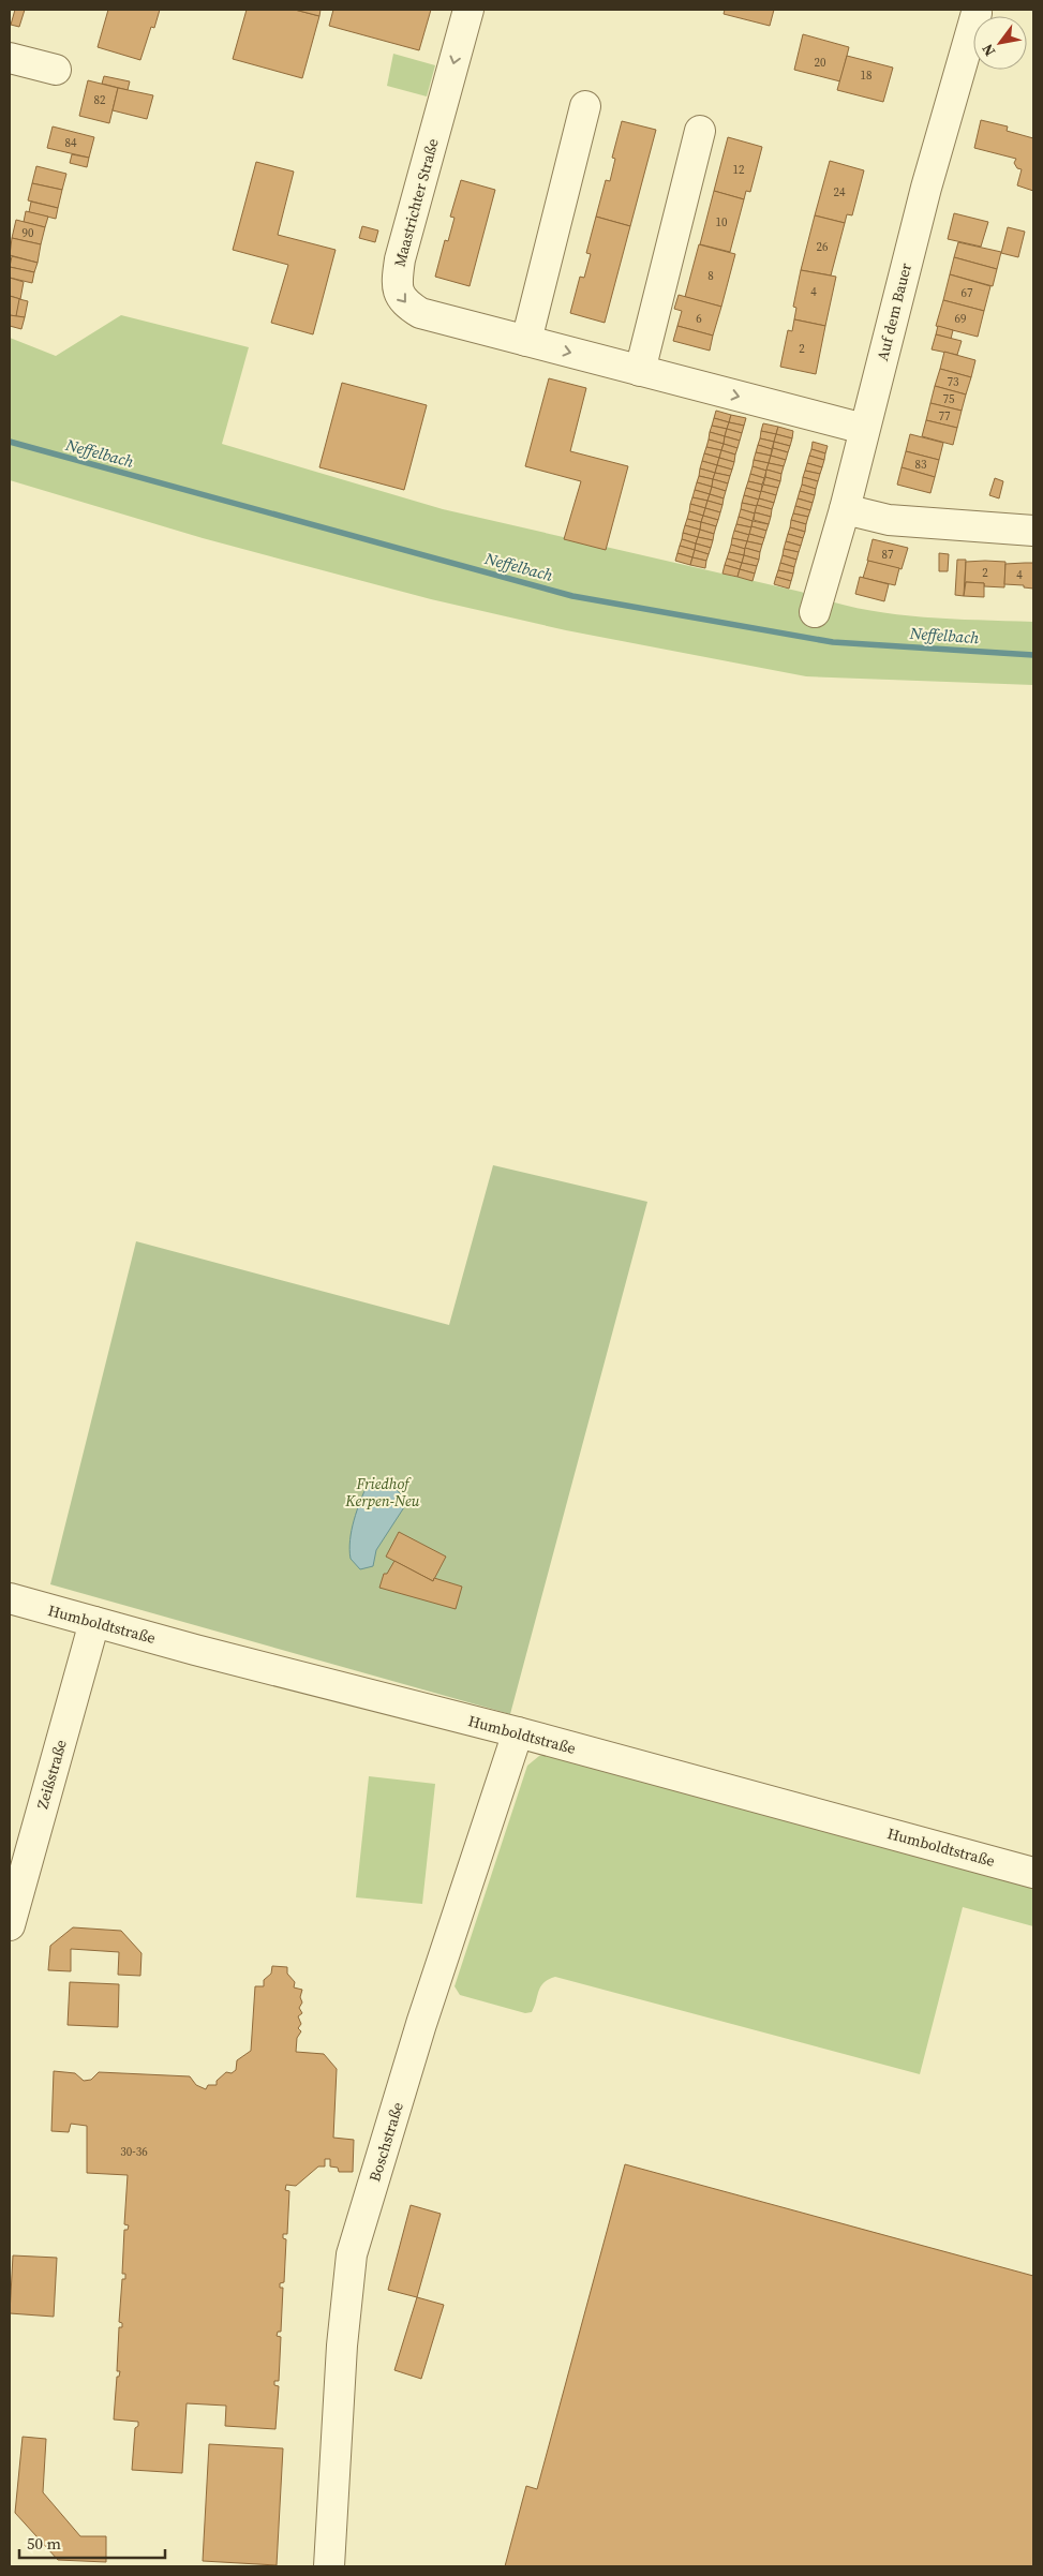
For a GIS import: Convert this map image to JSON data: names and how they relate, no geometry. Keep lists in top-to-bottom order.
{
  "streets": {
    "street": [
      "Maastrichter Straße",
      "Auf dem Bauer",
      "Humboldtstraße",
      "Zeißstraße",
      "Boschstraße"
    ]
  },
  "crossings": [
    ["Maastrichter Straße", "Auf dem Bauer"],
    ["Humboldtstraße", "Zeißstraße"],
    ["Humboldtstraße", "Boschstraße"]
  ],
  "water": ["Neffelbach"],
  "parks": ["Friedhof Kerpen-Neu"],
  "house_numbers": [
    "20",
    "18",
    "82",
    "84",
    "12",
    "24",
    "10",
    "90",
    "26",
    "8",
    "4",
    "67",
    "6",
    "69",
    "2",
    "73",
    "75",
    "77",
    "83",
    "87",
    "2",
    "4",
    "30-36"
  ],
  "scale_bar": "50 m",
  "north": "bottom left"
}
